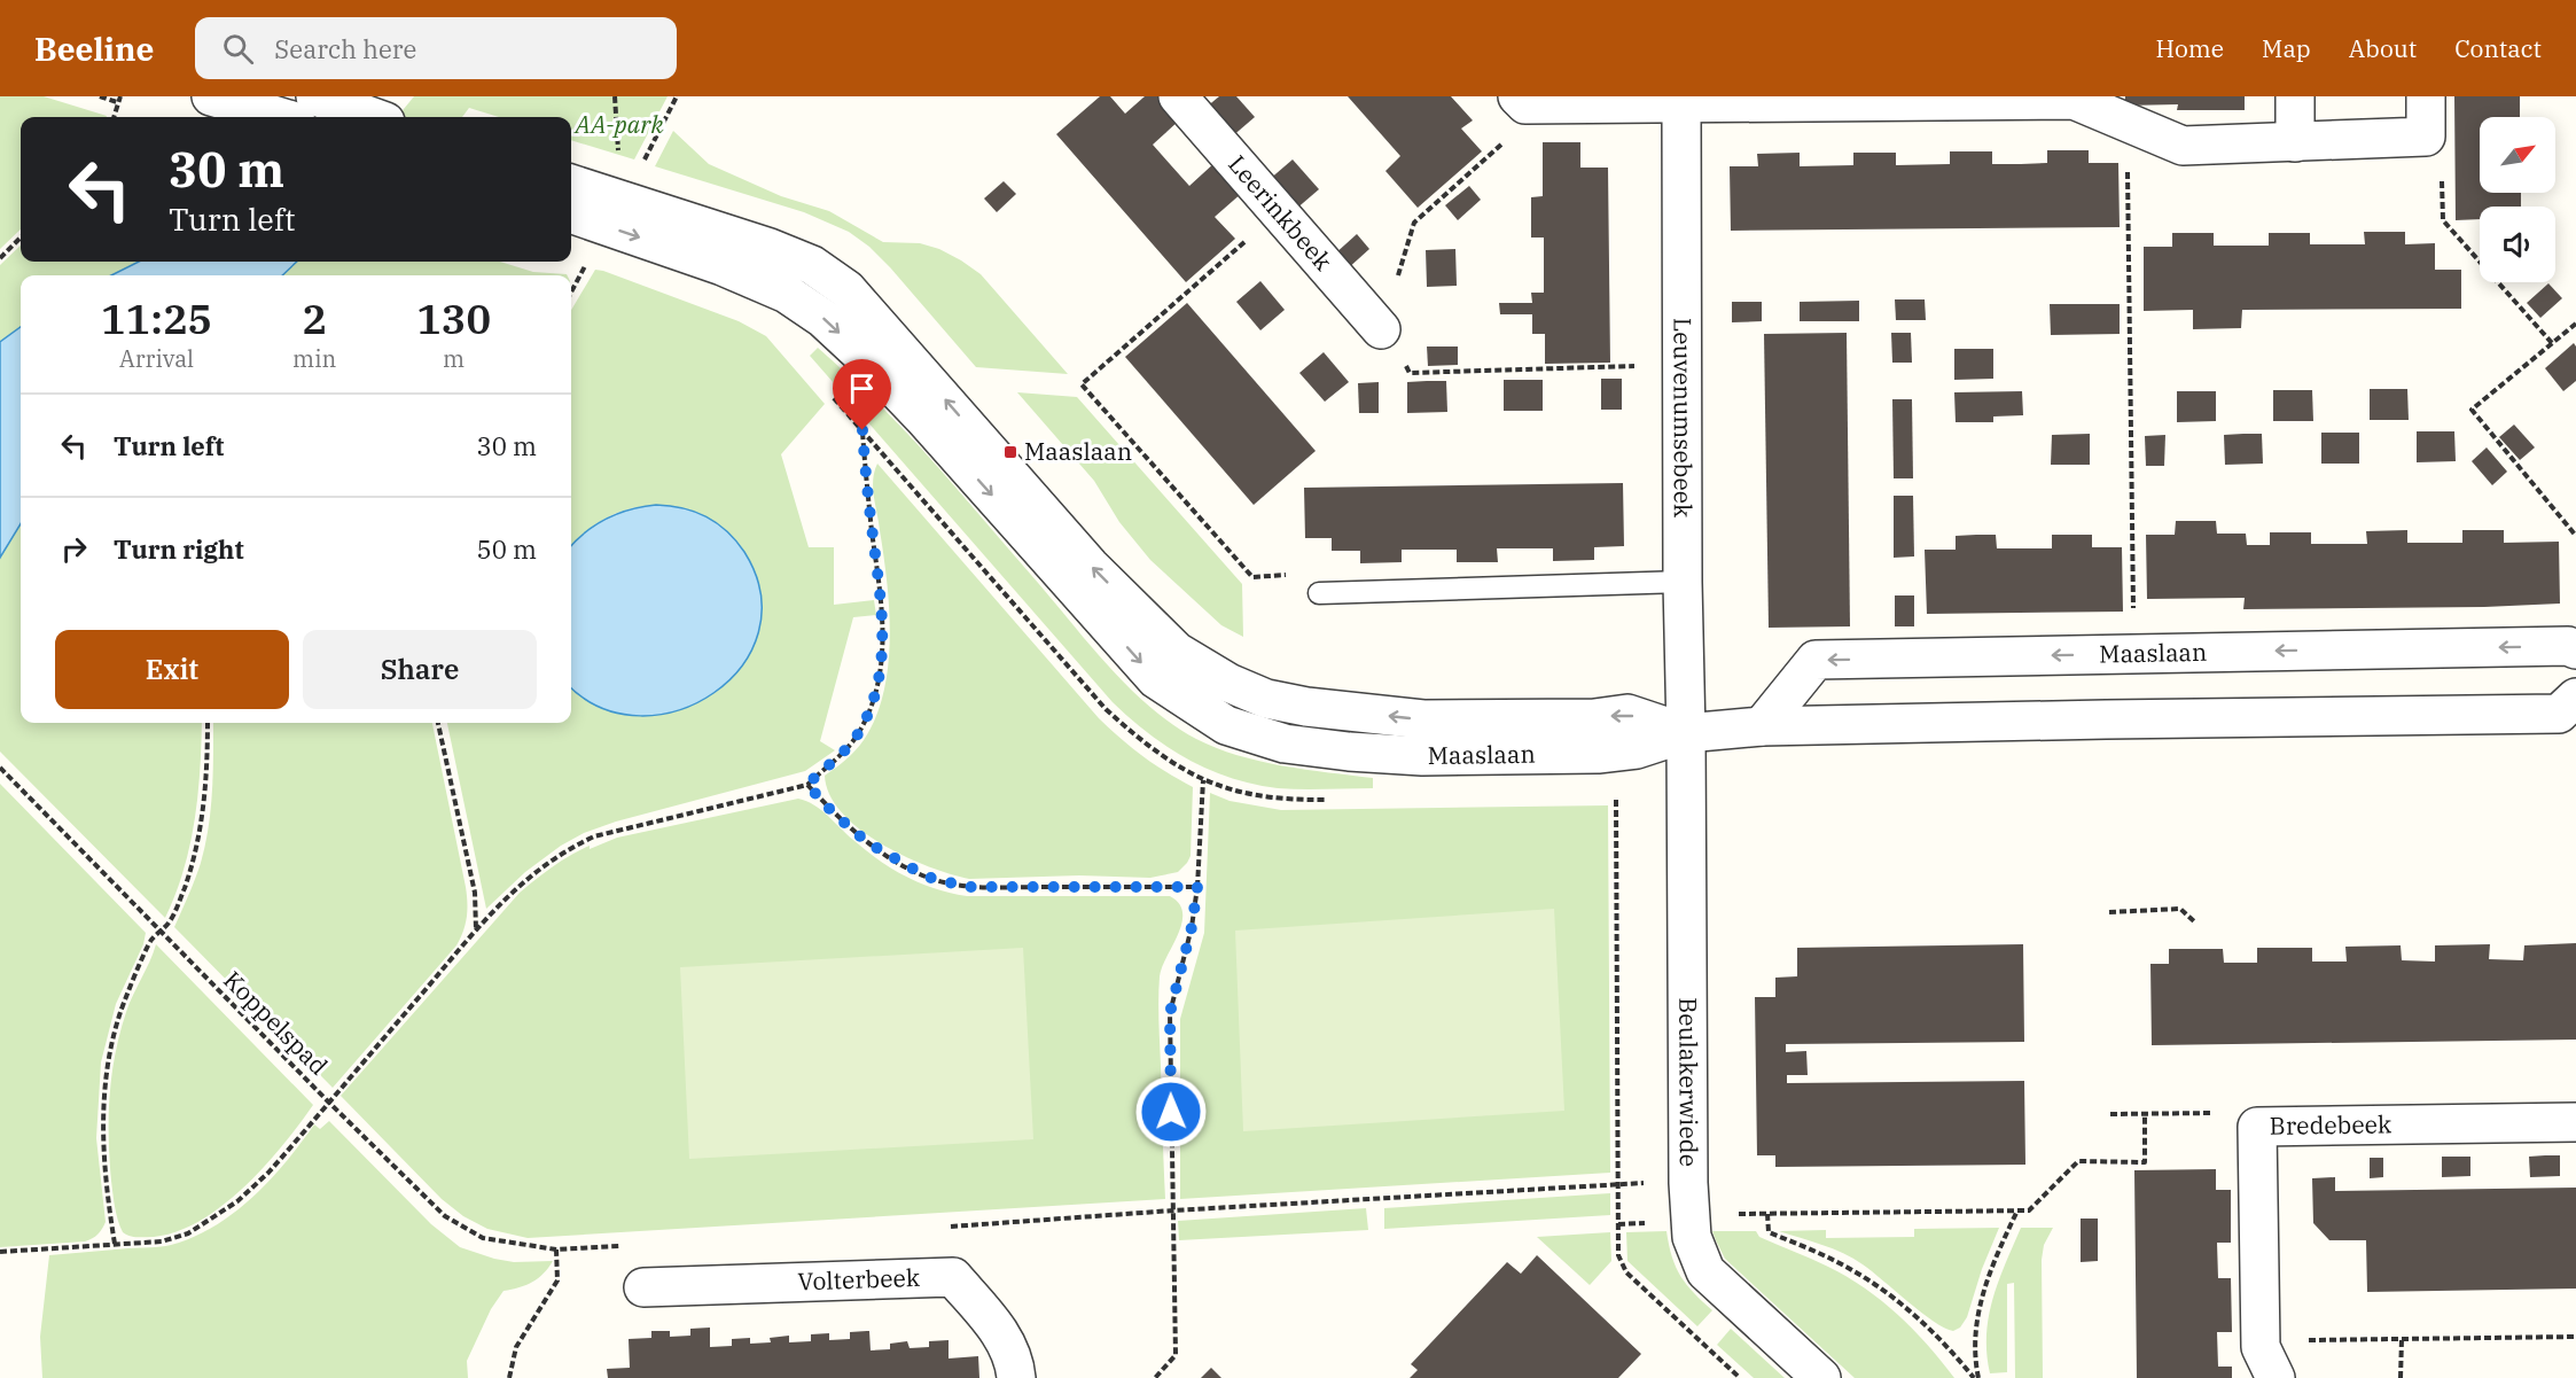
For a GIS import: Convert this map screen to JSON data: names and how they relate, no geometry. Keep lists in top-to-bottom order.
{
  "streets": {
    "street": [
      "Leerinkbeek",
      "Leuvenumsebeek",
      "Maaslaan",
      "Beulakerwiede",
      "Bredebeek",
      "Volterbeek"
    ],
    "path": ["Koppelspad"]
  },
  "crossings": [
    ["Leuvenumsebeek", "Maaslaan"],
    ["Leuvenumsebeek", "Beulakerwiede"],
    ["Maaslaan", "Beulakerwiede"]
  ],
  "parks": ["AA-park"],
  "places": {
    "transit": ["Maaslaan"]
  },
  "north": "top right",
  "page": {
    "header": "Beeline",
    "search": "Search here",
    "nav": [
      "Home",
      "Map",
      "About",
      "Contact"
    ],
    "turn": ["30 m", "Turn left"],
    "eta": [
      "11:25",
      "Arrival",
      "2",
      "min",
      "130",
      "m"
    ],
    "list": [
      {
        "name": "Turn left",
        "value": "30 m"
      },
      {
        "name": "Turn right",
        "value": "50 m"
      }
    ],
    "buttons": ["Exit", "Share"]
  }
}
